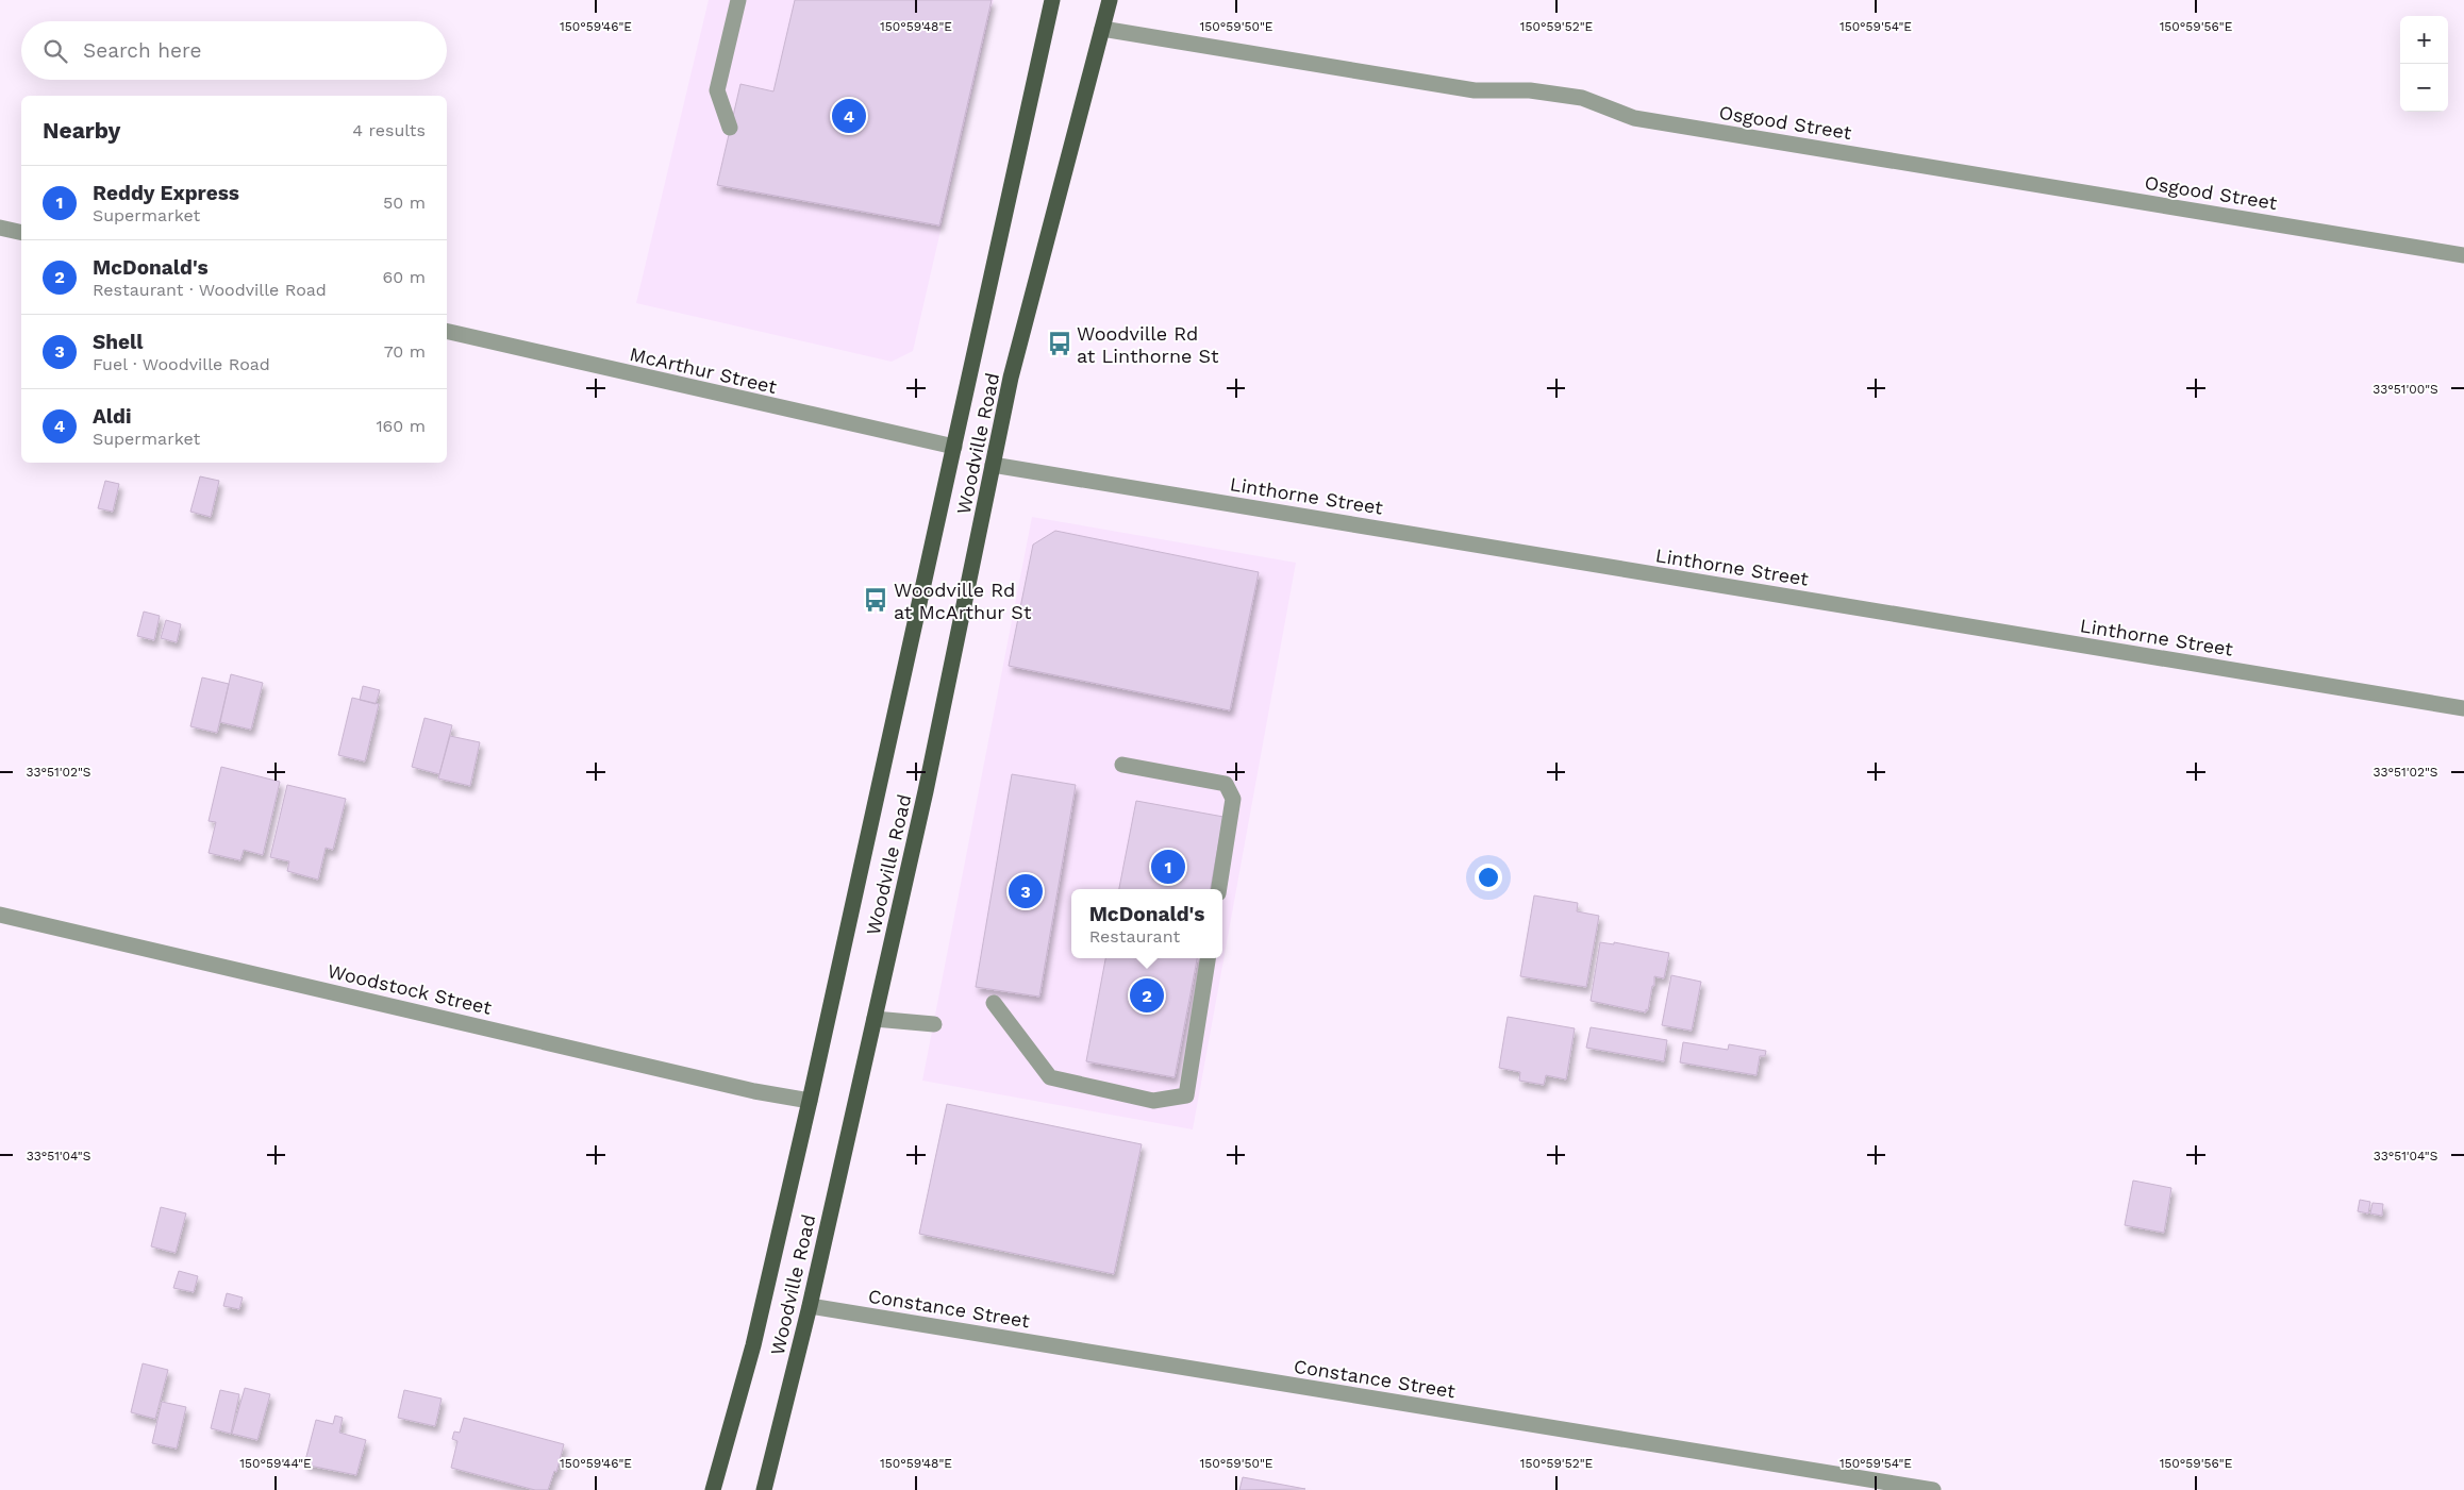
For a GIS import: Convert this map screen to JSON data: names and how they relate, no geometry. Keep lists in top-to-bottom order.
{
  "streets": {
    "main road": ["Woodville Road"],
    "street": [
      "Osgood Street",
      "McArthur Street",
      "Linthorne Street",
      "Woodstock Street",
      "Constance Street"
    ]
  },
  "crossings": [
    ["Osgood Street", "Woodville Road"],
    ["McArthur Street", "Woodville Road"],
    ["Woodville Road", "Linthorne Street"],
    ["Woodville Road", "Woodstock Street"],
    ["Woodville Road", "Constance Street"]
  ],
  "places": {
    "bus stop": ["Woodville Rd at Linthorne St", "Woodville Rd at McArthur St"]
  },
  "page": {
    "map_buttons": ["+", "−"],
    "search": "Search here",
    "heading": ["Nearby", "4 results"],
    "pins": [
      "4",
      "1",
      "3",
      "2"
    ],
    "list": [
      {
        "mark": "1",
        "name": "Reddy Express",
        "note": "Supermarket",
        "value": "50 m"
      },
      {
        "mark": "2",
        "name": "McDonald's",
        "note": "Restaurant · Woodville Road",
        "value": "60 m"
      },
      {
        "mark": "3",
        "name": "Shell",
        "note": "Fuel · Woodville Road",
        "value": "70 m"
      },
      {
        "mark": "4",
        "name": "Aldi",
        "note": "Supermarket",
        "value": "160 m"
      }
    ],
    "popup": ["McDonald's", "Restaurant"]
  },
  "coordinates": [
    "150°59'46\"E",
    "150°59'48\"E",
    "150°59'50\"E",
    "150°59'52\"E",
    "150°59'54\"E",
    "150°59'56\"E",
    "33°51'00\"S",
    "33°51'02\"S",
    "33°51'04\"S",
    "150°59'44\"E"
  ]
}
